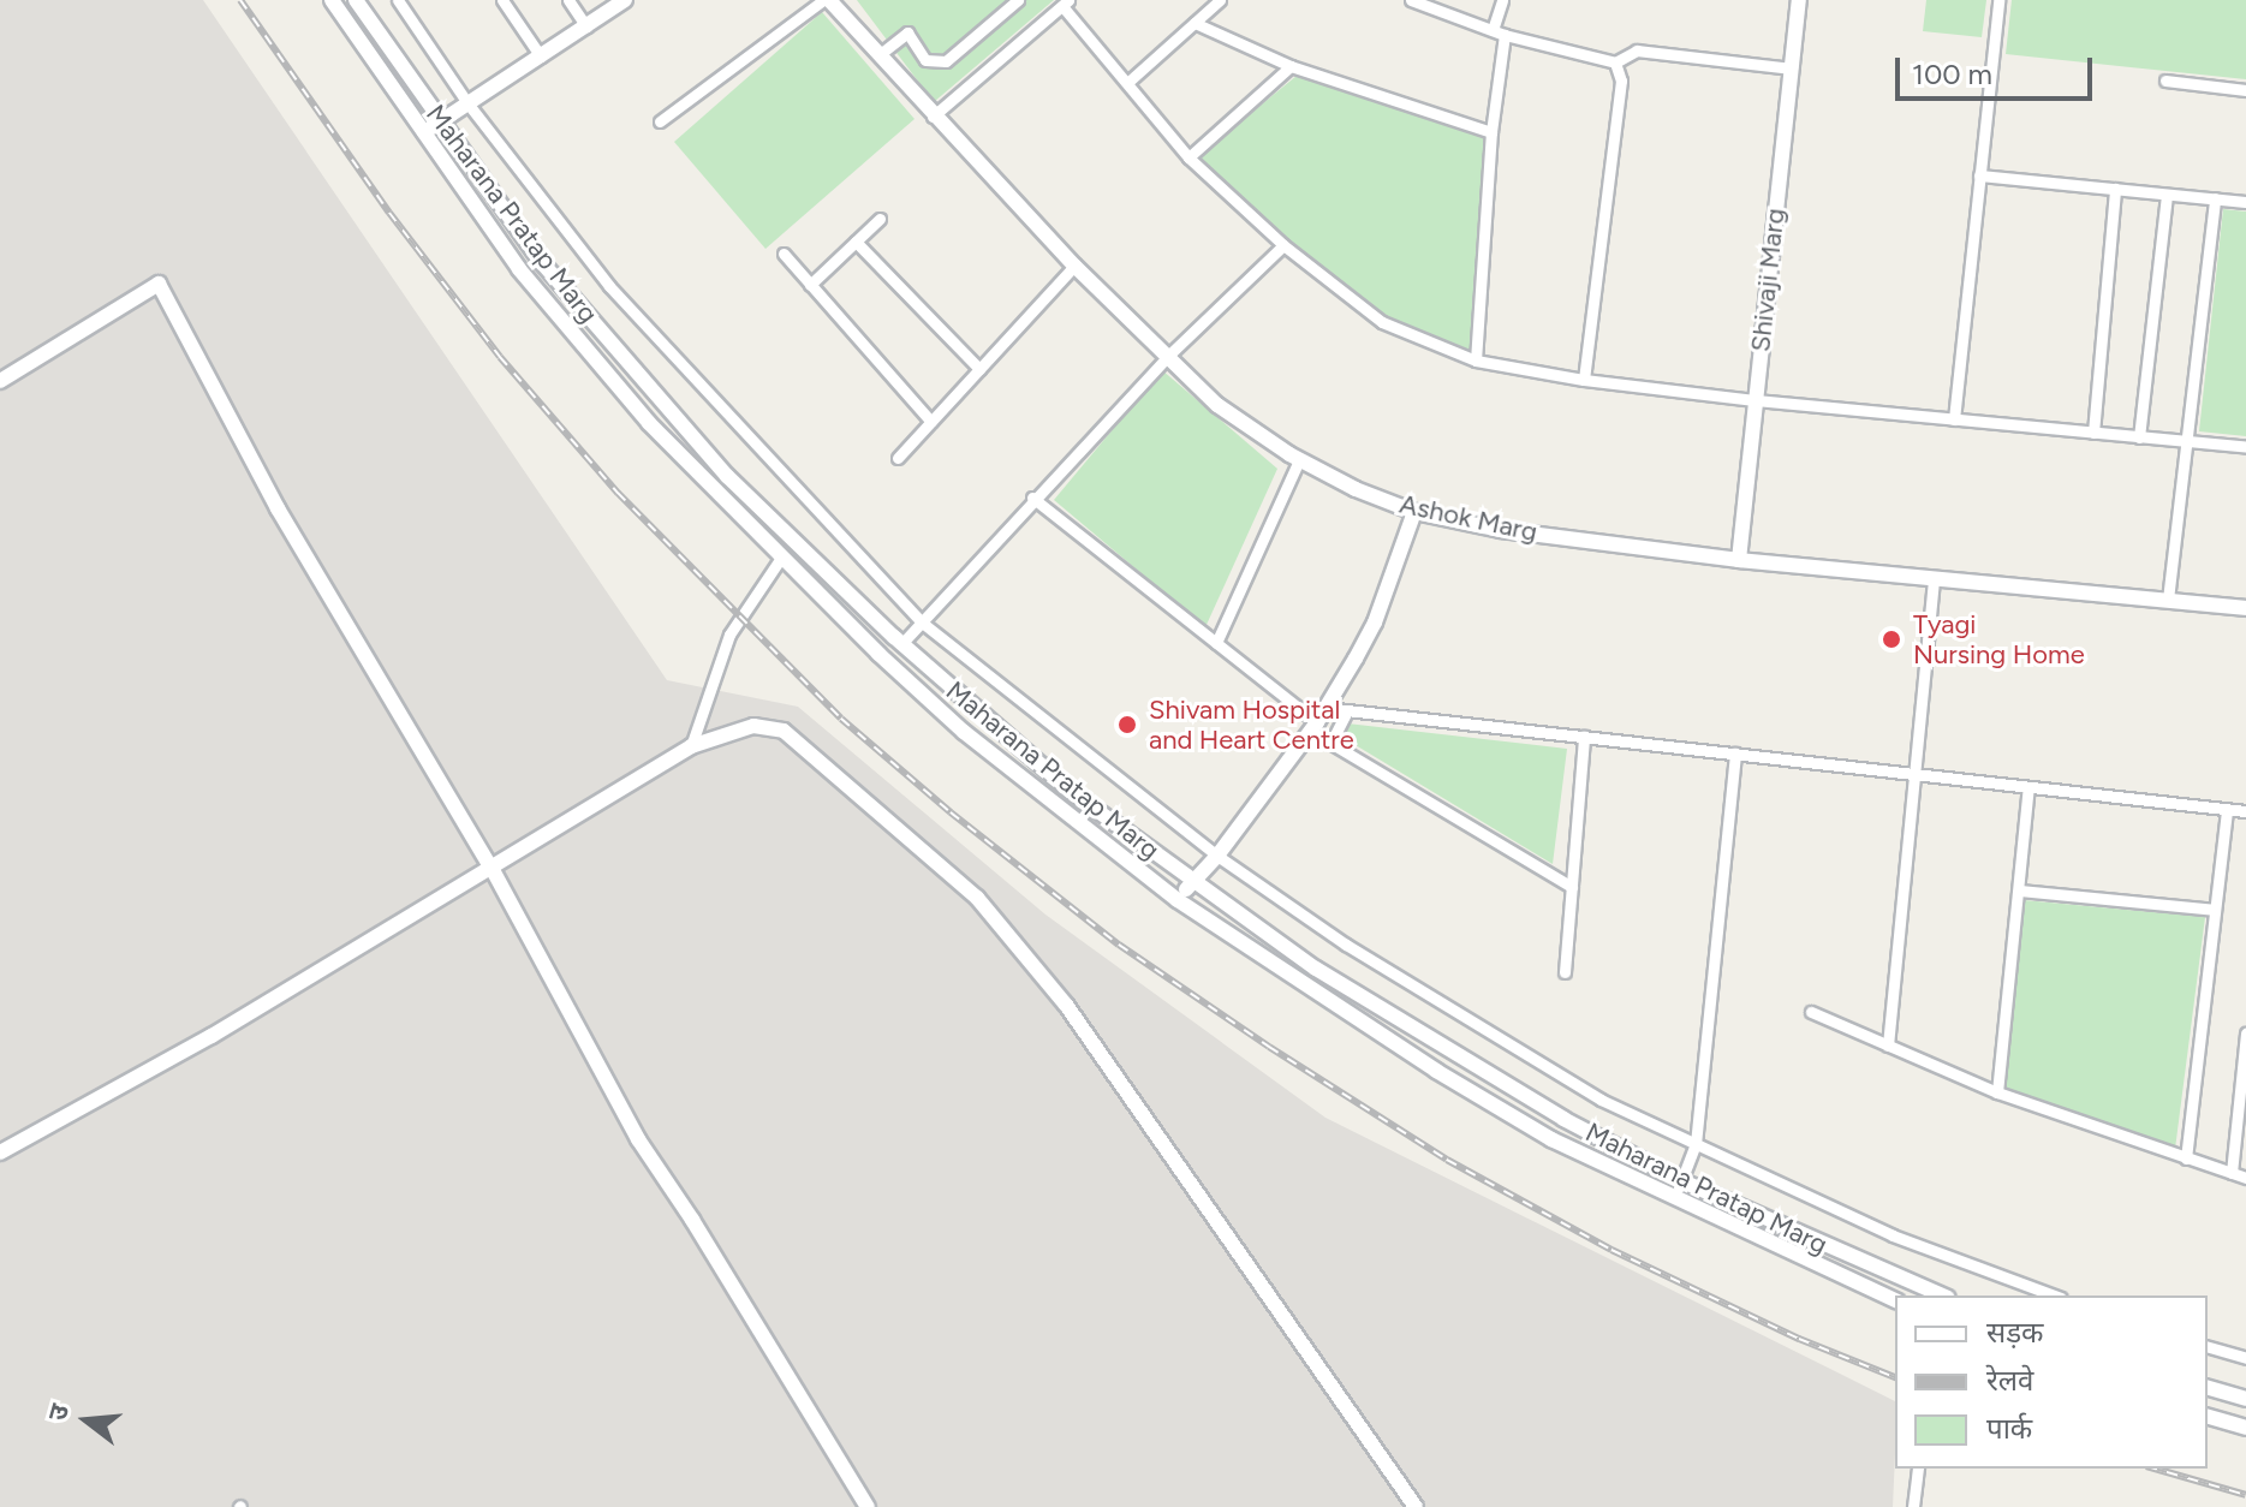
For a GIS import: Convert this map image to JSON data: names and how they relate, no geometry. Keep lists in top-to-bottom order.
{
  "streets": {
    "street": ["Maharana Pratap Marg", "Shivaji Marg", "Ashok Marg"]
  },
  "crossings": [
    ["Shivaji Marg", "Ashok Marg"]
  ],
  "places": ["Tyagi Nursing Home", "Shivam Hospital and Heart Centre"],
  "legend": ["सड़क", "रेलवे", "पार्क"],
  "scale_bar": "100 m",
  "north": "left"
}
